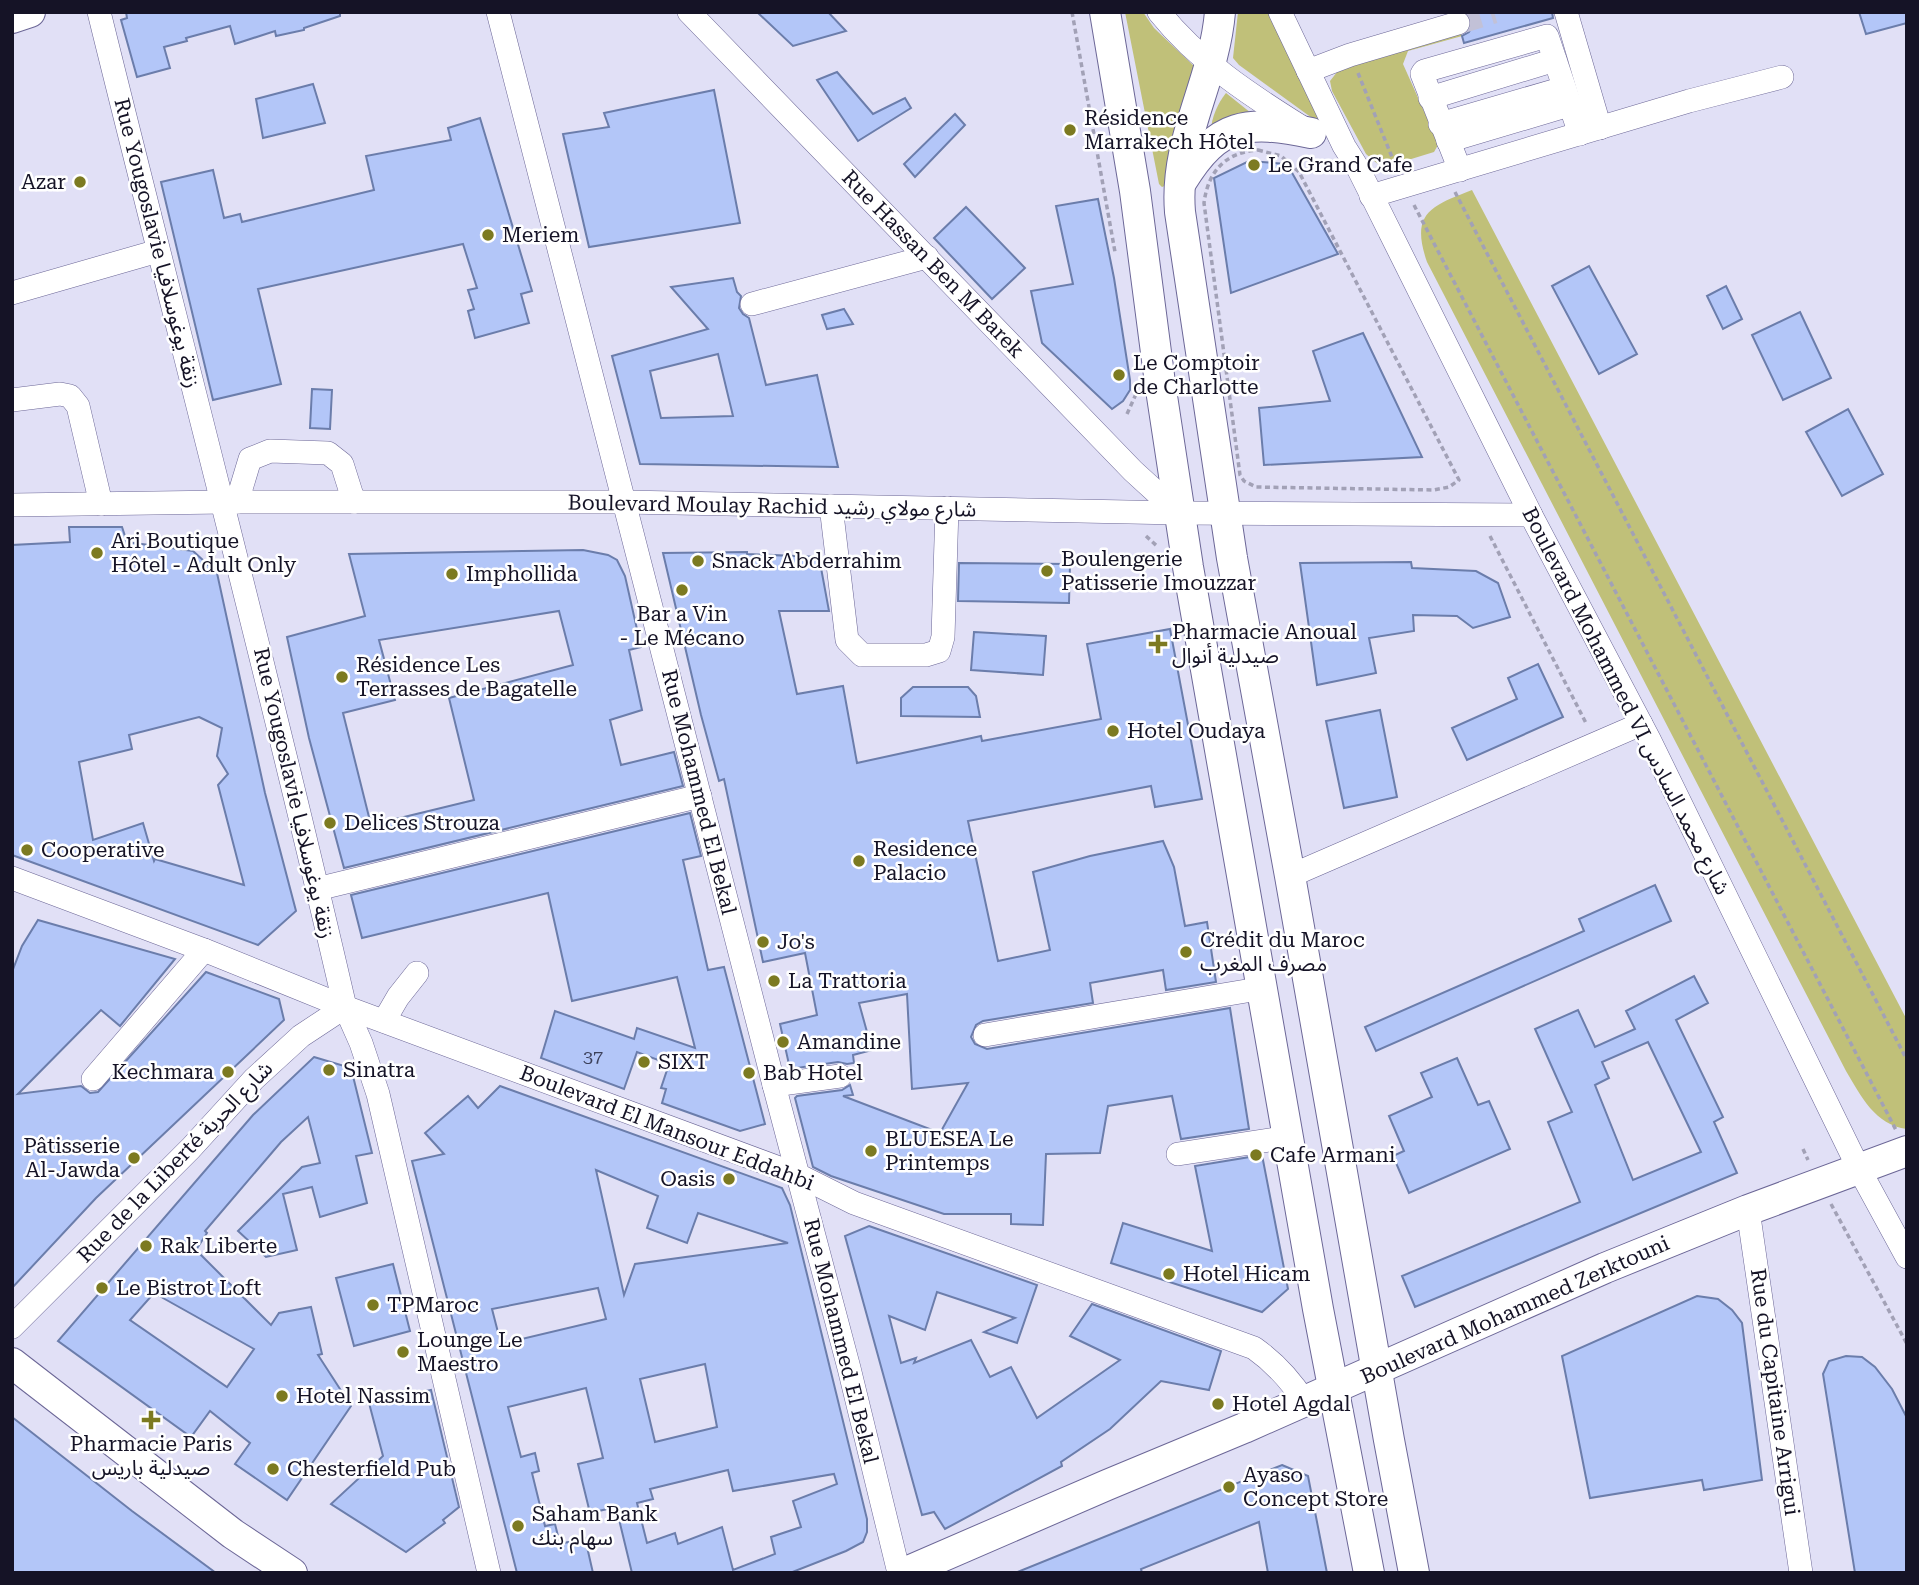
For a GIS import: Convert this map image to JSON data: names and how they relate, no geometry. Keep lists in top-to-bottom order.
{
  "streets": {
    "main road": ["Boulevard Mohammed Zerktouni"],
    "street": [
      "Rue Yougoslavie زنقة يوغوسلافيا",
      "Rue Hassan Ben M Barek",
      "Boulevard Moulay Rachid شارع مولاي رشيد",
      "Boulevard Mohammed VI شارع محمد السادس",
      "Rue Mohammed El Bekal",
      "Boulevard El Mansour Eddahbi",
      "Rue de la Liberté شارع الحرية",
      "Rue du Capitaine Arrigui"
    ]
  },
  "crossings": [
    ["Rue Yougoslavie زنقة يوغوسلافيا", "Boulevard Moulay Rachid شارع مولاي رشيد"],
    ["Rue Yougoslavie زنقة يوغوسلافيا", "Boulevard El Mansour Eddahbi"],
    ["Rue Yougoslavie زنقة يوغوسلافيا", "Rue de la Liberté شارع الحرية"],
    ["Rue Hassan Ben M Barek", "Boulevard Moulay Rachid شارع مولاي رشيد"],
    ["Boulevard Moulay Rachid شارع مولاي رشيد", "Boulevard Mohammed VI شارع محمد السادس"],
    ["Boulevard Moulay Rachid شارع مولاي رشيد", "Rue Mohammed El Bekal"],
    ["Boulevard Mohammed VI شارع محمد السادس", "Boulevard Mohammed Zerktouni"],
    ["Rue Mohammed El Bekal", "Boulevard El Mansour Eddahbi"],
    ["Boulevard El Mansour Eddahbi", "Rue de la Liberté شارع الحرية"],
    ["Boulevard El Mansour Eddahbi", "Boulevard Mohammed Zerktouni"],
    ["Boulevard Mohammed Zerktouni", "Rue du Capitaine Arrigui"]
  ],
  "places": {
    "other": [
      "Résidence Marrakech Hôtel",
      "Le Grand Cafe",
      "Azar",
      "Meriem",
      "Le Comptoir de Charlotte",
      "Ari Boutique Hôtel - Adult Only",
      "Snack Abderrahim",
      "Boulengerie Patisserie Imouzzar",
      "Imphollida",
      "Bar a Vin - Le Mécano",
      "Résidence Les Terrasses de Bagatelle",
      "Hotel Oudaya",
      "Delices Strouza",
      "Cooperative",
      "Residence Palacio",
      "Jo's",
      "Crédit du Maroc مصرف المغرب",
      "La Trattoria",
      "Amandine",
      "SIXT",
      "Sinatra",
      "Kechmara",
      "Bab Hotel",
      "BLUESEA Le Printemps",
      "Cafe Armani",
      "Pâtisserie Al-Jawda",
      "Oasis",
      "Rak Liberte",
      "Hotel Hicam",
      "Le Bistrot Loft",
      "TPMaroc",
      "Lounge Le Maestro",
      "Hotel Nassim",
      "Hotel Agdal",
      "Chesterfield Pub",
      "Ayaso Concept Store",
      "Saham Bank سهام بنك"
    ],
    "health": ["Pharmacie Anoual صيدلية أنوال", "Pharmacie Paris صيدلية باريس"]
  },
  "house_numbers": ["37"]
}
